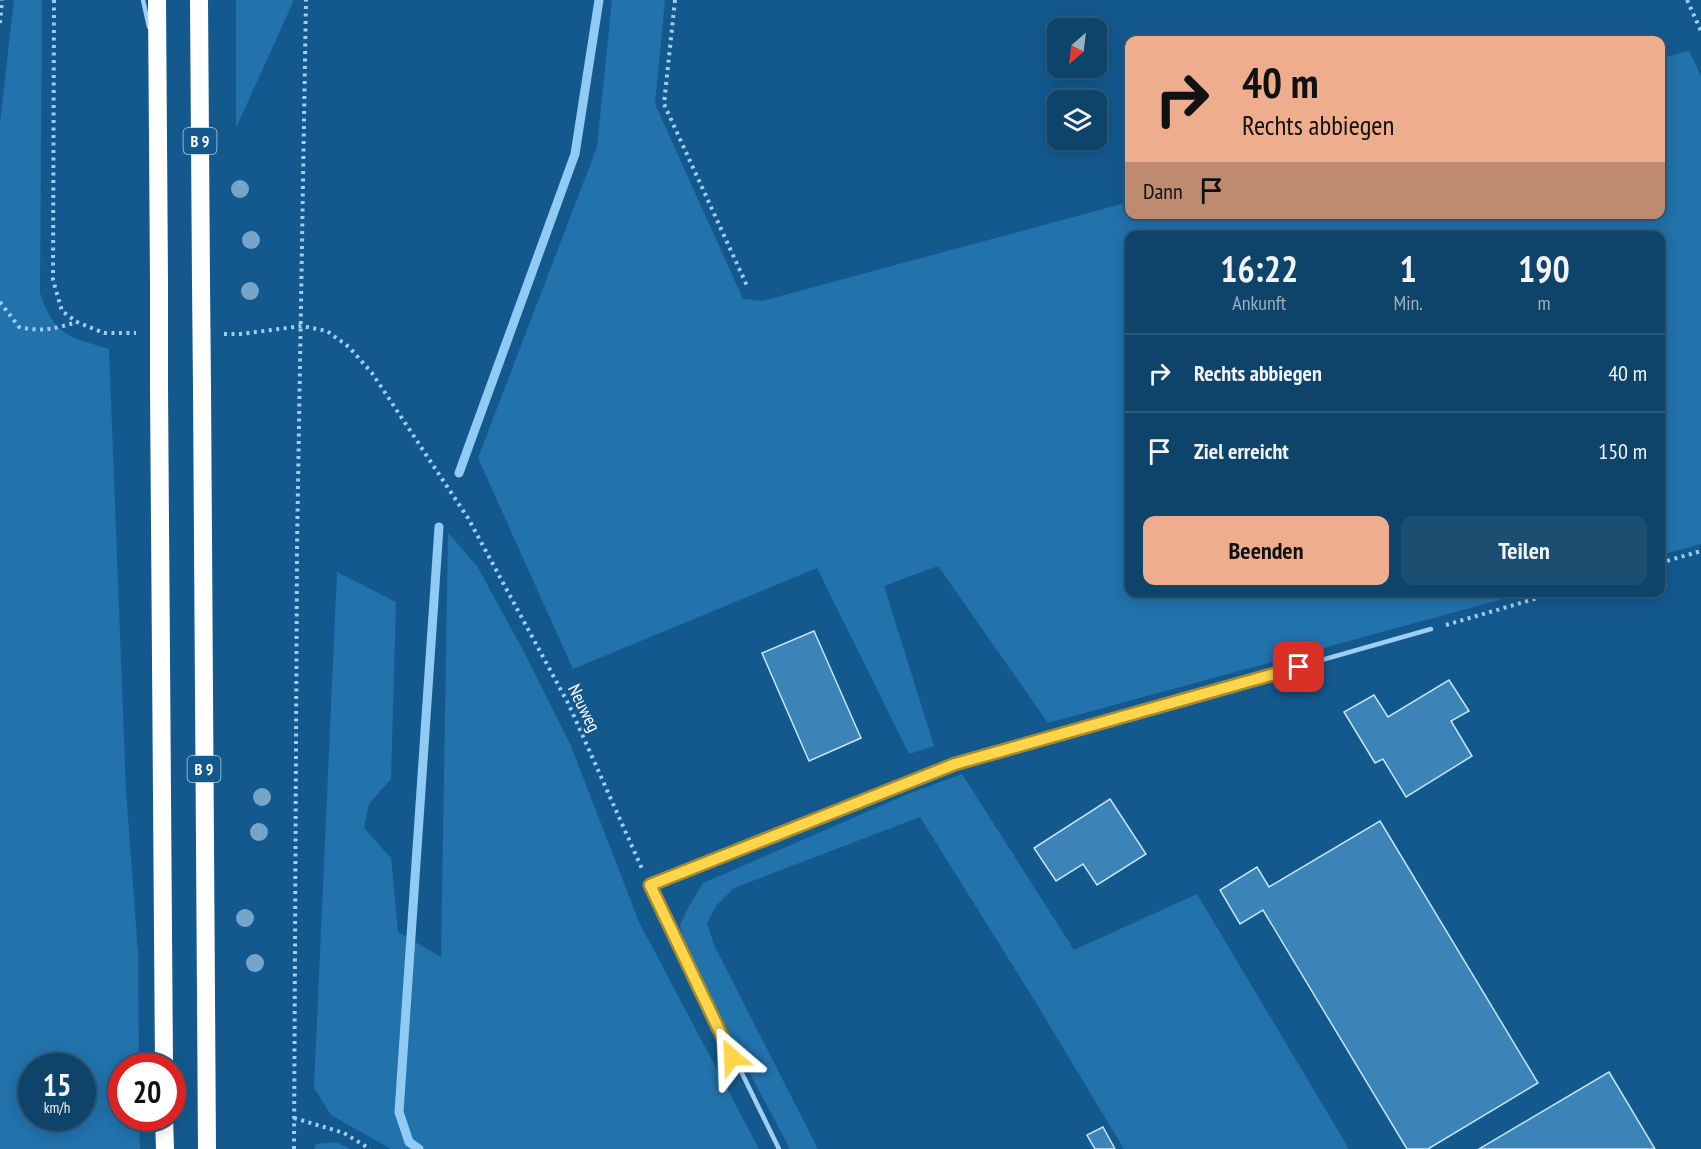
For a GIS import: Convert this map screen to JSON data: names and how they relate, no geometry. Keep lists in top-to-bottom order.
{
  "streets": {
    "highway": ["B 9"],
    "path": ["Neuweg"]
  },
  "north": "bottom left",
  "page": {
    "turn": ["40 m", "Rechts abbiegen"],
    "then": "Dann",
    "eta": [
      "16:22",
      "Ankunft",
      "1",
      "Min.",
      "190",
      "m"
    ],
    "list": [
      {
        "name": "Rechts abbiegen",
        "value": "40 m"
      },
      {
        "name": "Ziel erreicht",
        "value": "150 m"
      }
    ],
    "buttons": ["Beenden", "Teilen"],
    "speed": "15 km/h",
    "limit": "20"
  }
}
